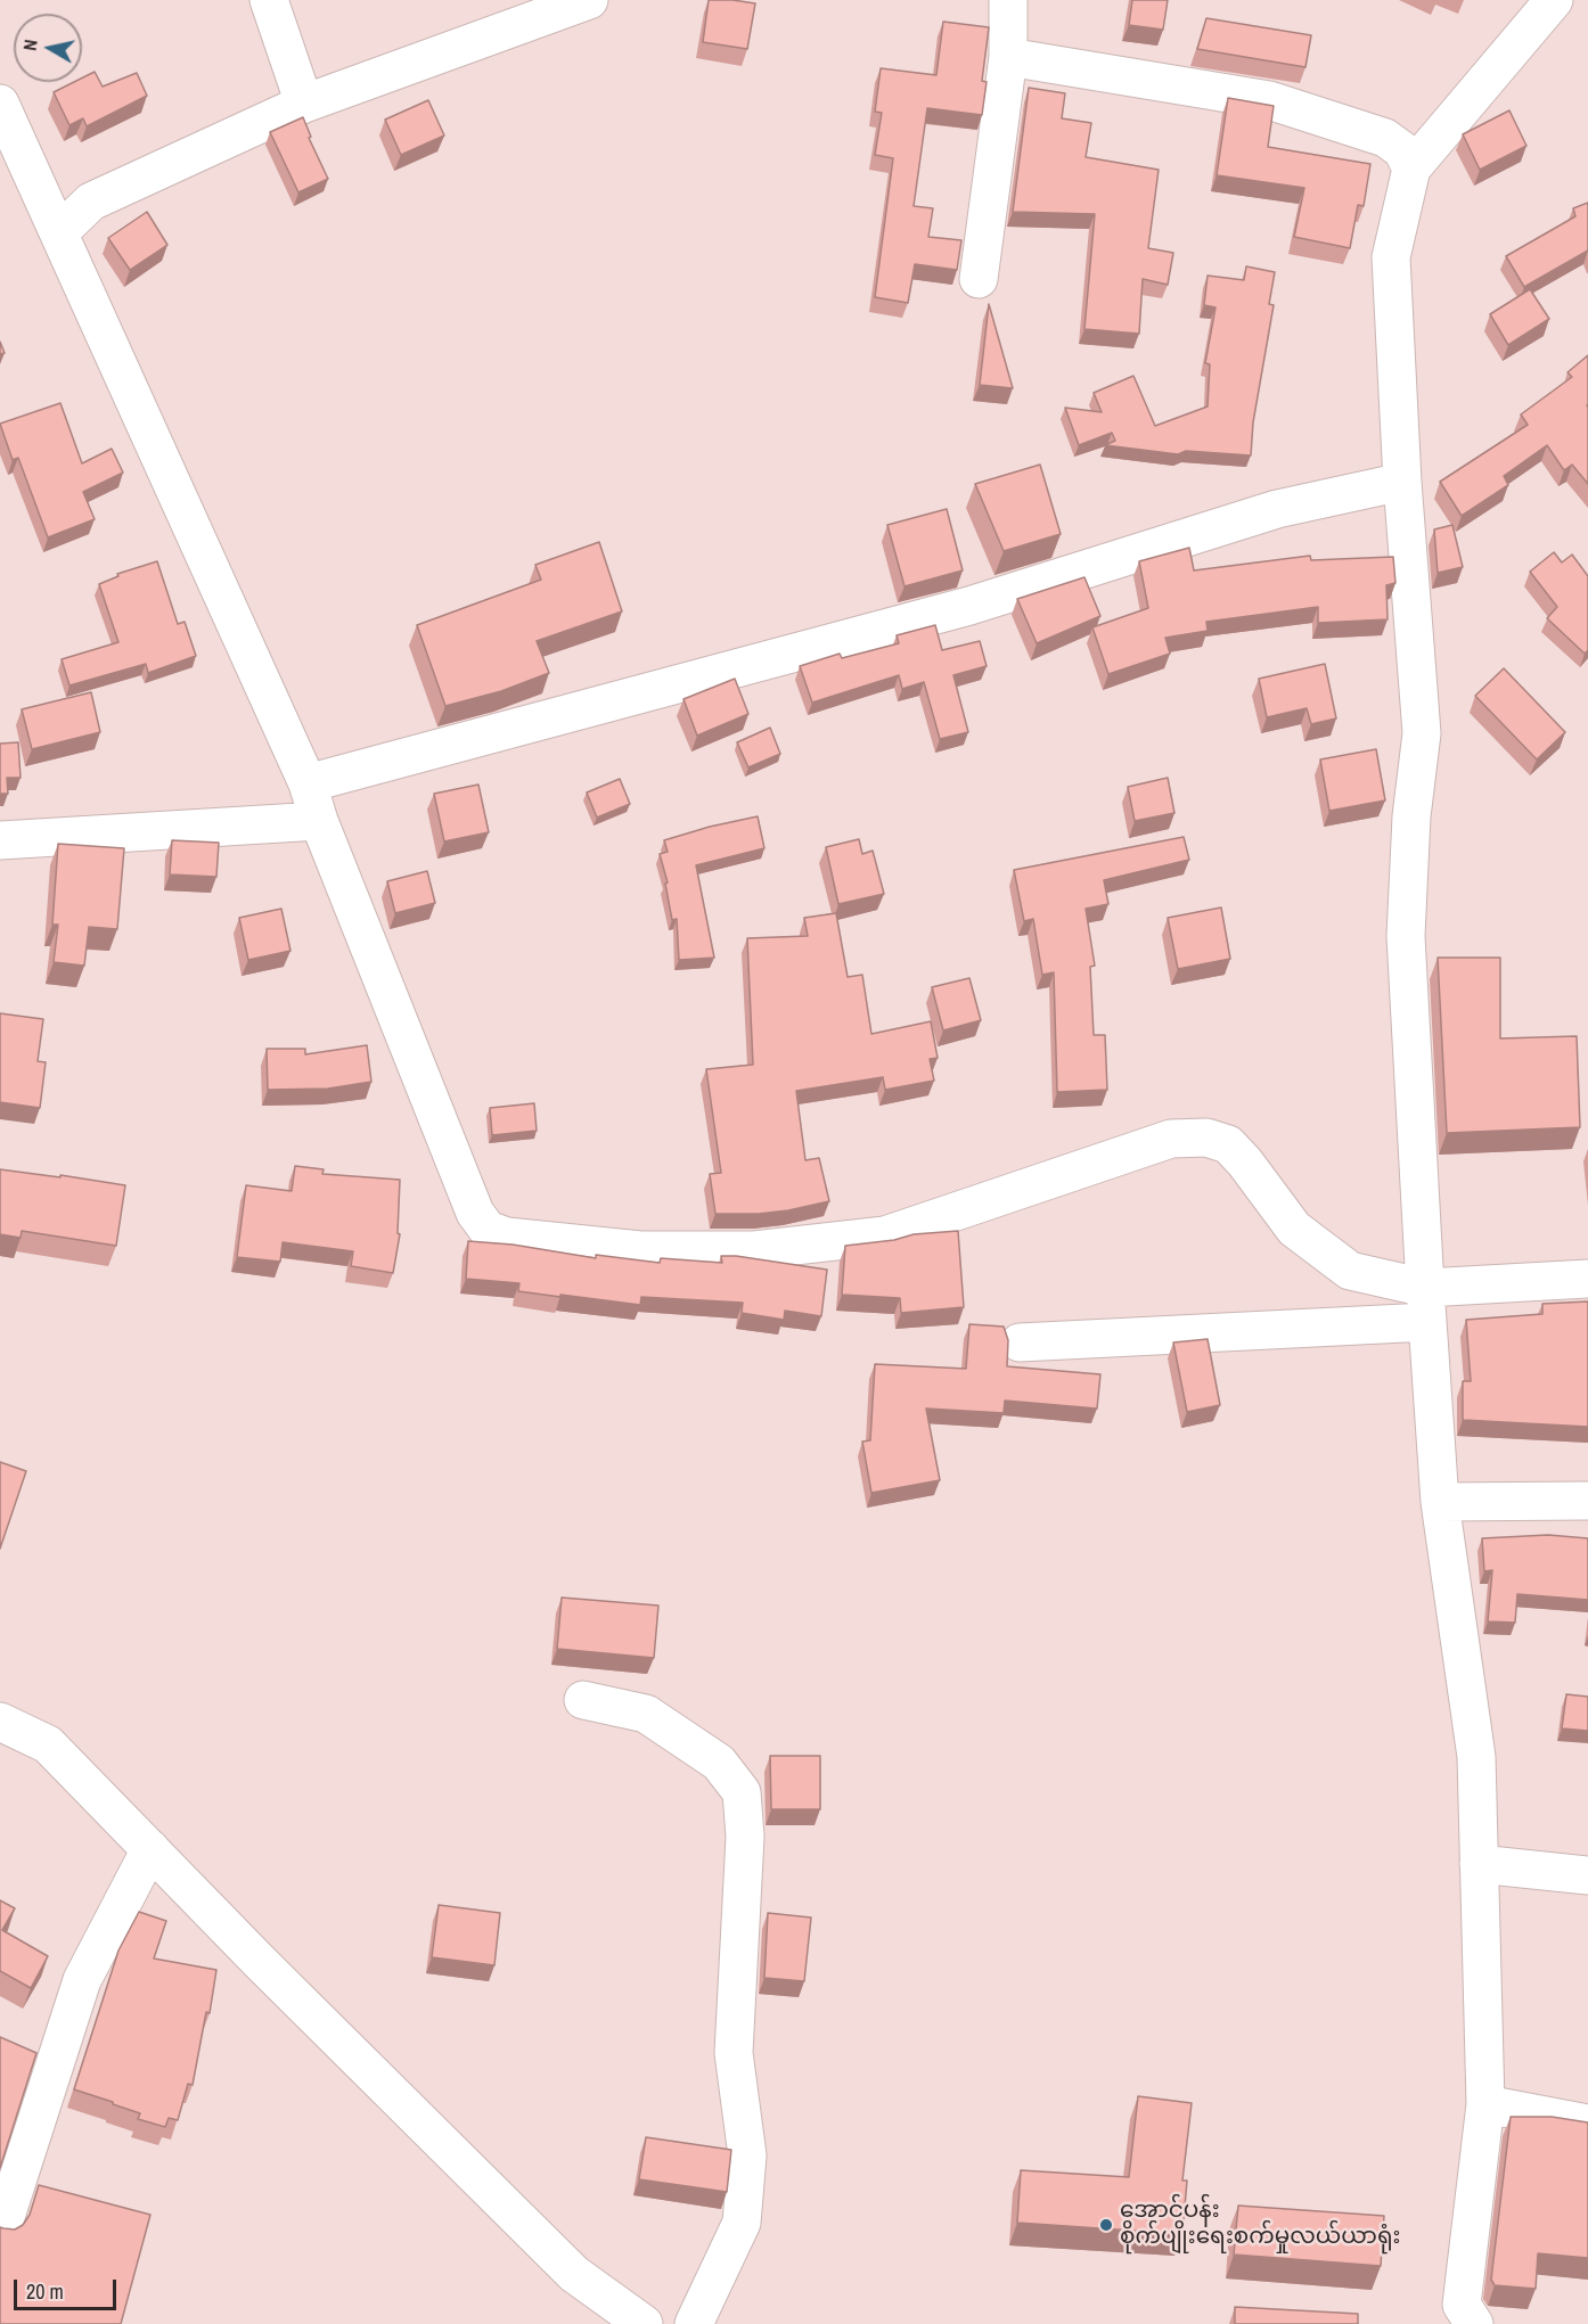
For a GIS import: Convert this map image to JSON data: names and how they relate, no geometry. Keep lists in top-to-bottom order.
{
  "places": ["အောင်ပန်း စိုက်ပျိုးရေးစက်မှုလယ်ယာရုံး"],
  "scale_bar": "20 m",
  "north": "left"
}
